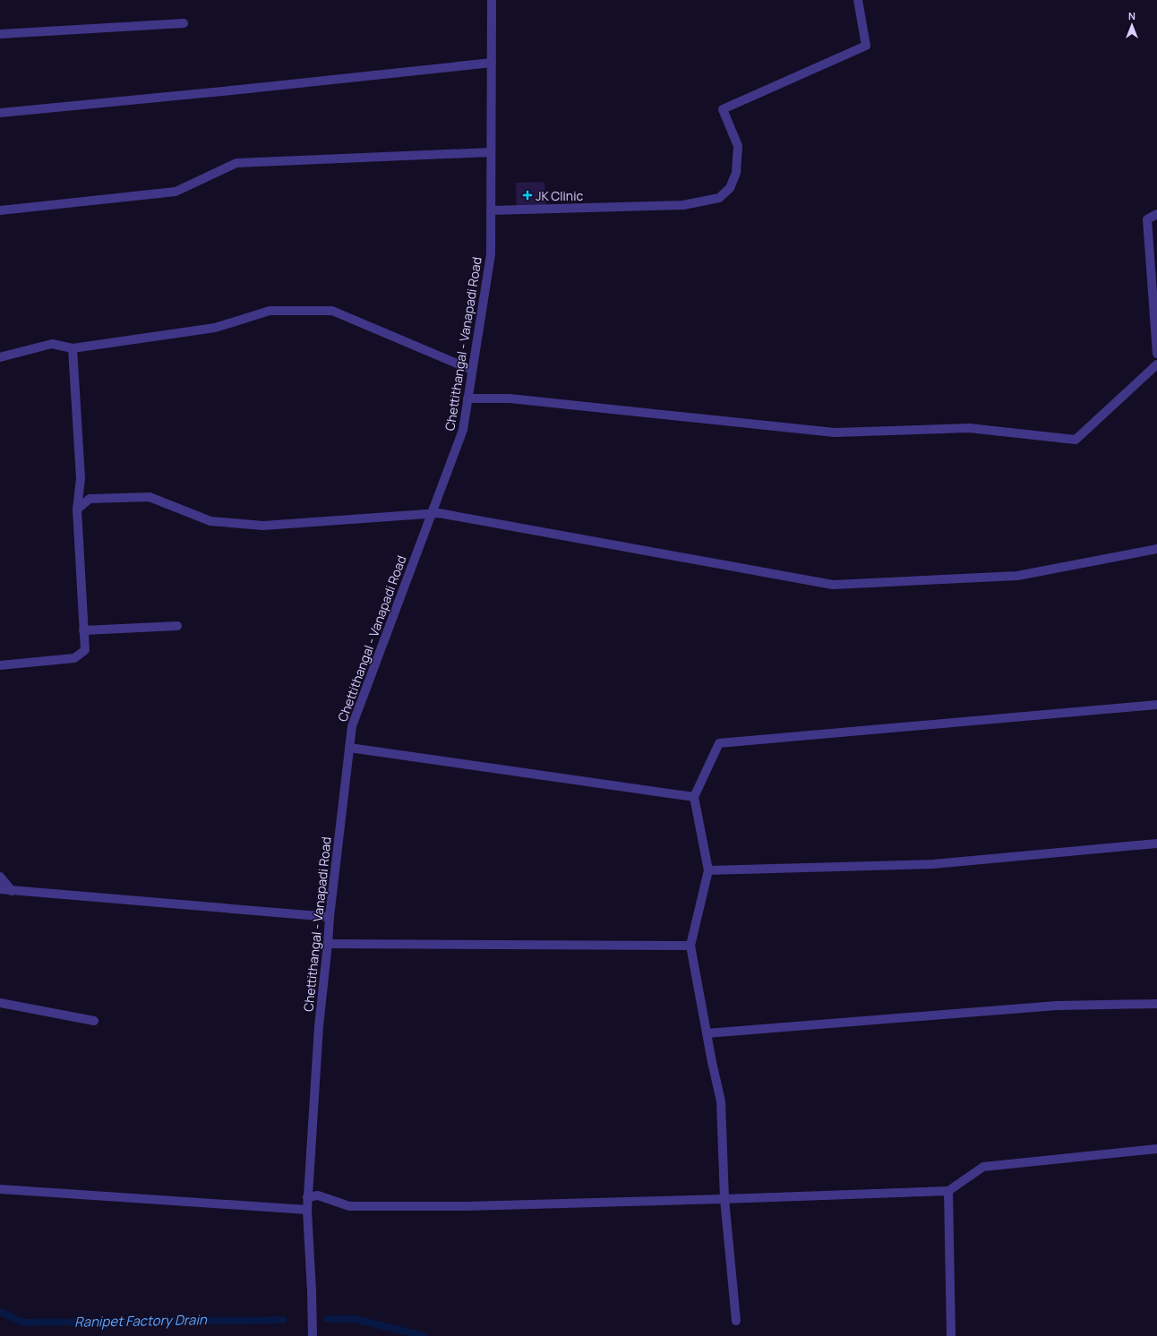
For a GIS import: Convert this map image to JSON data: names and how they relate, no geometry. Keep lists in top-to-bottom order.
{
  "streets": {
    "street": ["Chettithangal - Vanapadi Road"]
  },
  "water": ["Ranipet Factory Drain"],
  "places": {
    "health": ["JK Clinic"]
  },
  "north": "top"
}
